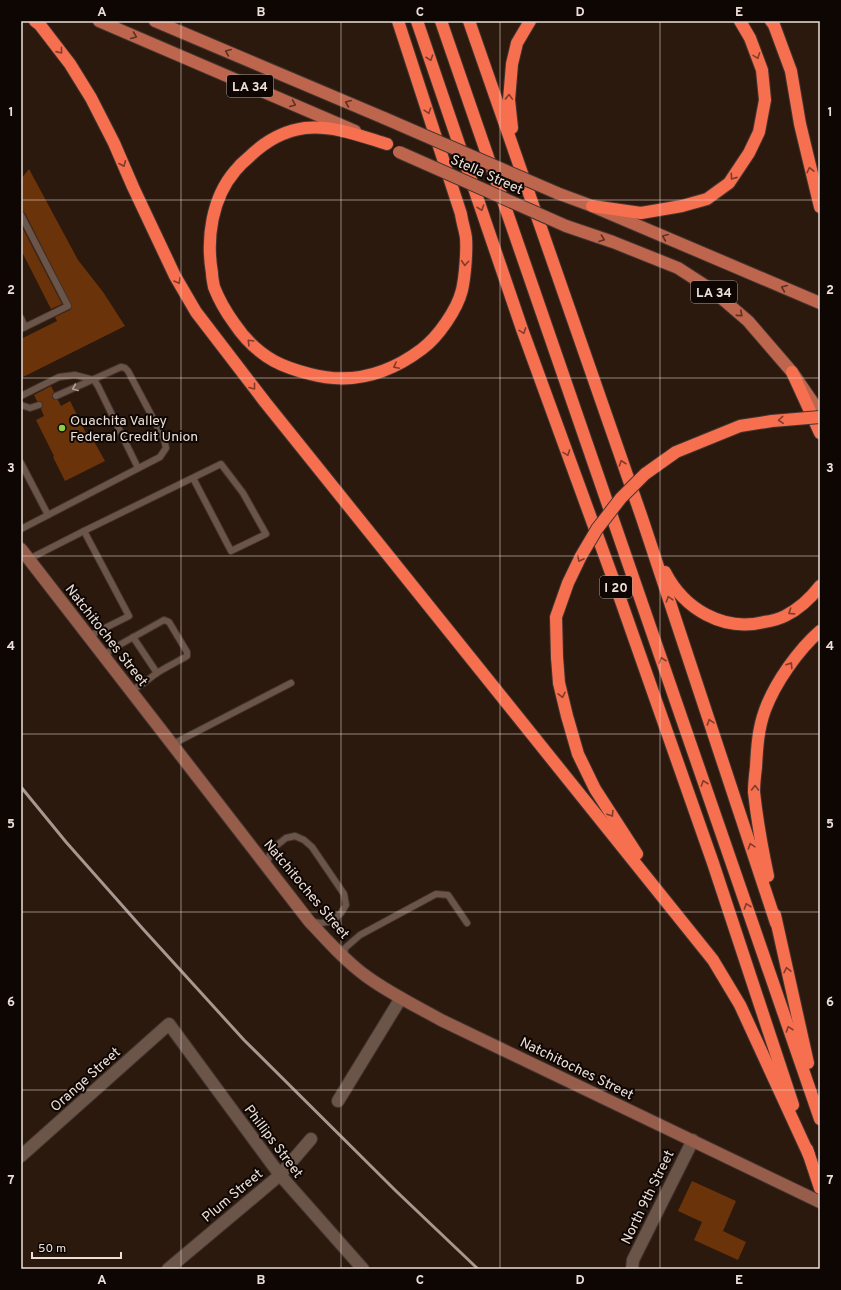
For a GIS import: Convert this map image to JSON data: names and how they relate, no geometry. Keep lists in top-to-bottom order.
{
  "streets": {
    "highway": ["I 20"],
    "main road": ["LA 34", "Stella Street"],
    "street": [
      "Natchitoches Street",
      "Orange Street",
      "Phillips Street",
      "Plum Street",
      "North 9th Street"
    ]
  },
  "crossings": [
    ["Natchitoches Street", "North 9th Street"],
    ["Orange Street", "Phillips Street"],
    ["Phillips Street", "Plum Street"]
  ],
  "places": ["Ouachita Valley Federal Credit Union"],
  "scale_bar": "50 m",
  "grid": {
    "columns": [
      "A",
      "B",
      "C",
      "D",
      "E"
    ],
    "rows": [
      "1",
      "2",
      "3",
      "4",
      "5",
      "6",
      "7"
    ]
  }
}
